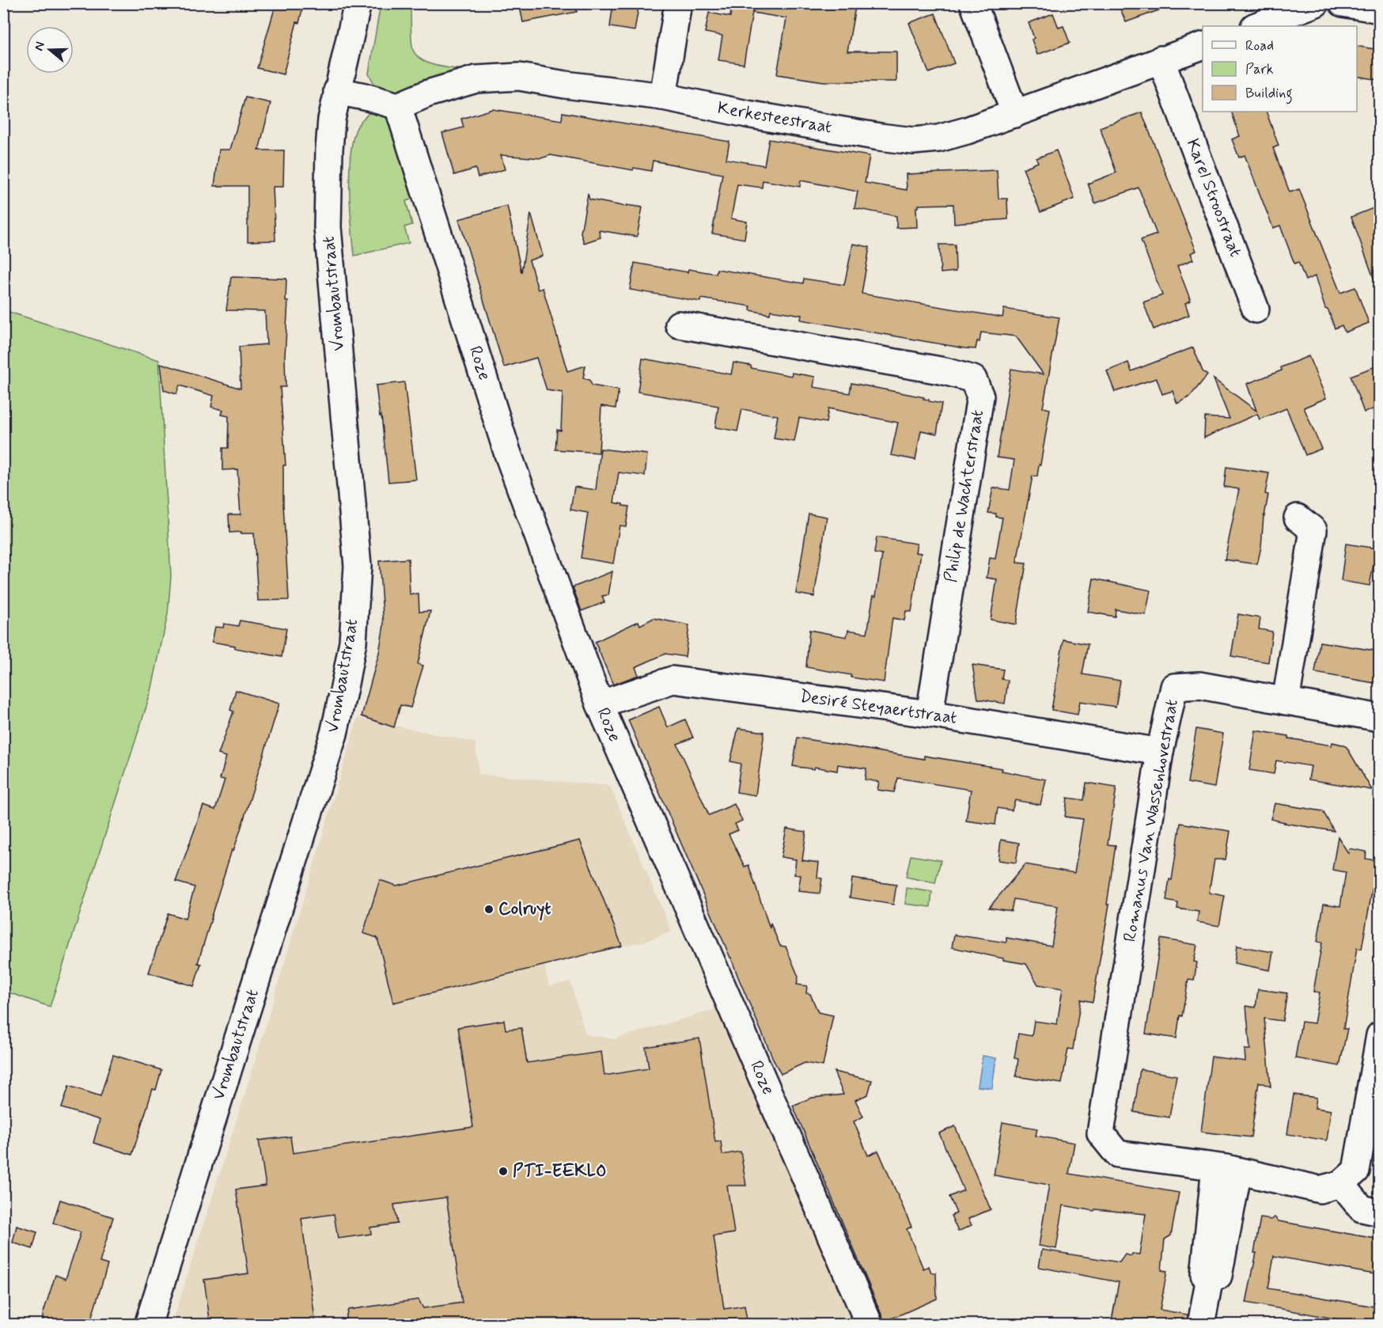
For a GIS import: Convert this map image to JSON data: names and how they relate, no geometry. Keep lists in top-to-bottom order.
{
  "streets": {
    "street": [
      "Kerkesteestraat",
      "Karel Stroostraat",
      "Vrombautstraat",
      "Roze",
      "Philip de Wachterstraat",
      "Desiré Steyaertstraat",
      "Romanus Van Wassenhovestraat"
    ]
  },
  "crossings": [
    ["Kerkesteestraat", "Karel Stroostraat"],
    ["Kerkesteestraat", "Roze"],
    ["Roze", "Desiré Steyaertstraat"],
    ["Philip de Wachterstraat", "Desiré Steyaertstraat"],
    ["Desiré Steyaertstraat", "Romanus Van Wassenhovestraat"]
  ],
  "places": ["Colruyt", "PTI-EEKLO"],
  "legend": ["Road", "Park", "Building"],
  "north": "left"
}
